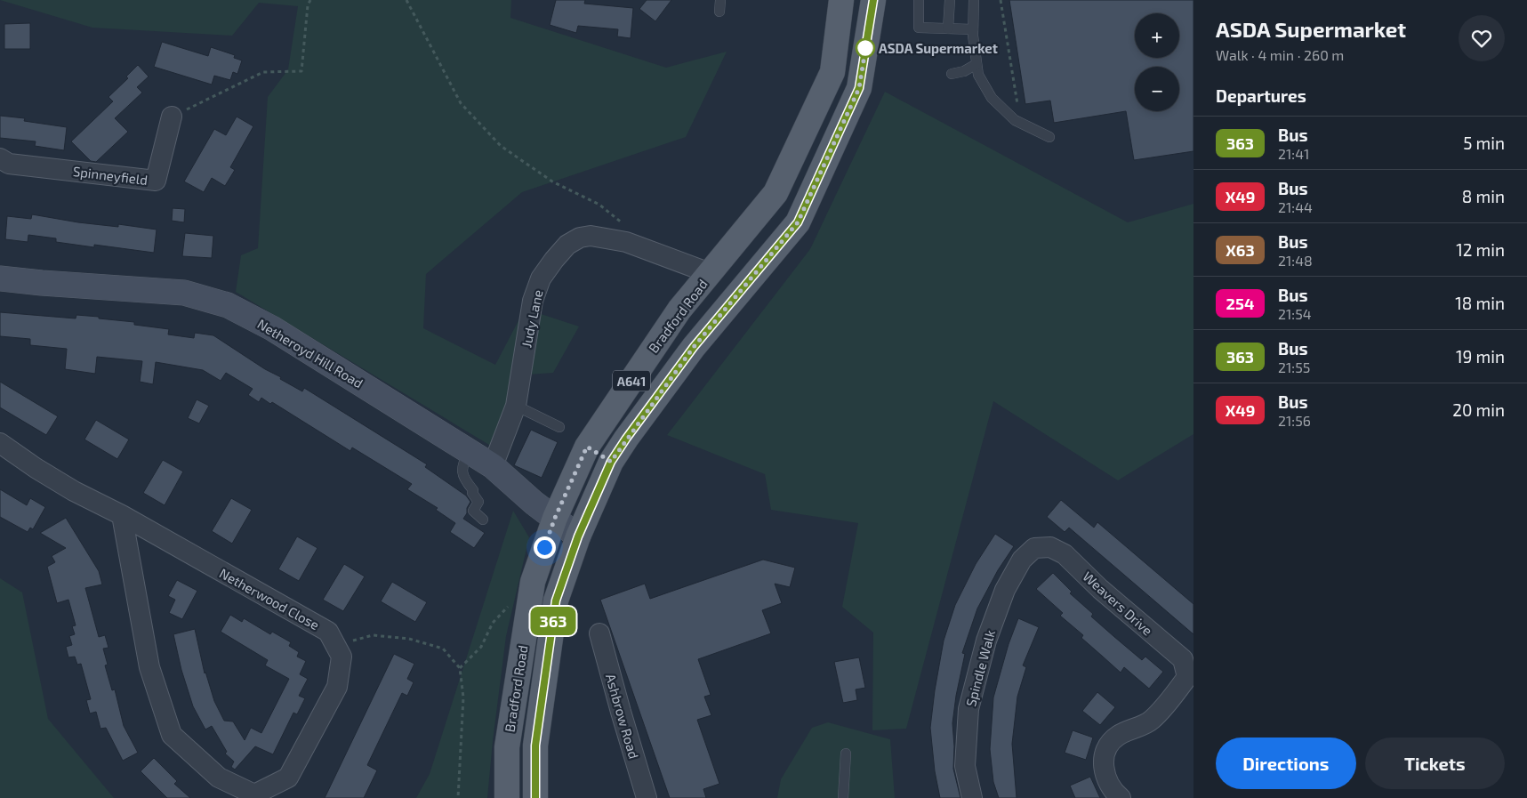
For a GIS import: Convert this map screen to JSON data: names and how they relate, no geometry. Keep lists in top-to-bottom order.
{
  "streets": {
    "main road": ["Bradford Road", "A641"],
    "street": [
      "Spinneyfield",
      "Judy Lane",
      "Netheroyd Hill Road",
      "Netherwood Close",
      "Weavers Drive",
      "Spindle Walk",
      "Ashbrow Road"
    ]
  },
  "crossings": [
    ["Bradford Road", "Judy Lane"],
    ["Bradford Road", "Netheroyd Hill Road"],
    ["Judy Lane", "Netheroyd Hill Road"],
    ["Weavers Drive", "Spindle Walk"]
  ],
  "places": ["ASDA Supermarket"],
  "lines": ["bus line 363"],
  "page": {
    "on_map": "363",
    "heading": [
      ["ASDA Supermarket", "Walk · 4 min · 260 m"],
      "Departures"
    ],
    "map_buttons": ["+", "−"],
    "list": [
      {
        "mark": "363",
        "name": "Bus",
        "note": "21:41",
        "value": "5 min"
      },
      {
        "mark": "X49",
        "name": "Bus",
        "note": "21:44",
        "value": "8 min"
      },
      {
        "mark": "X63",
        "name": "Bus",
        "note": "21:48",
        "value": "12 min"
      },
      {
        "mark": "254",
        "name": "Bus",
        "note": "21:54",
        "value": "18 min"
      },
      {
        "mark": "363",
        "name": "Bus",
        "note": "21:55",
        "value": "19 min"
      },
      {
        "mark": "X49",
        "name": "Bus",
        "note": "21:56",
        "value": "20 min"
      }
    ],
    "buttons": ["Directions", "Tickets"]
  }
}
